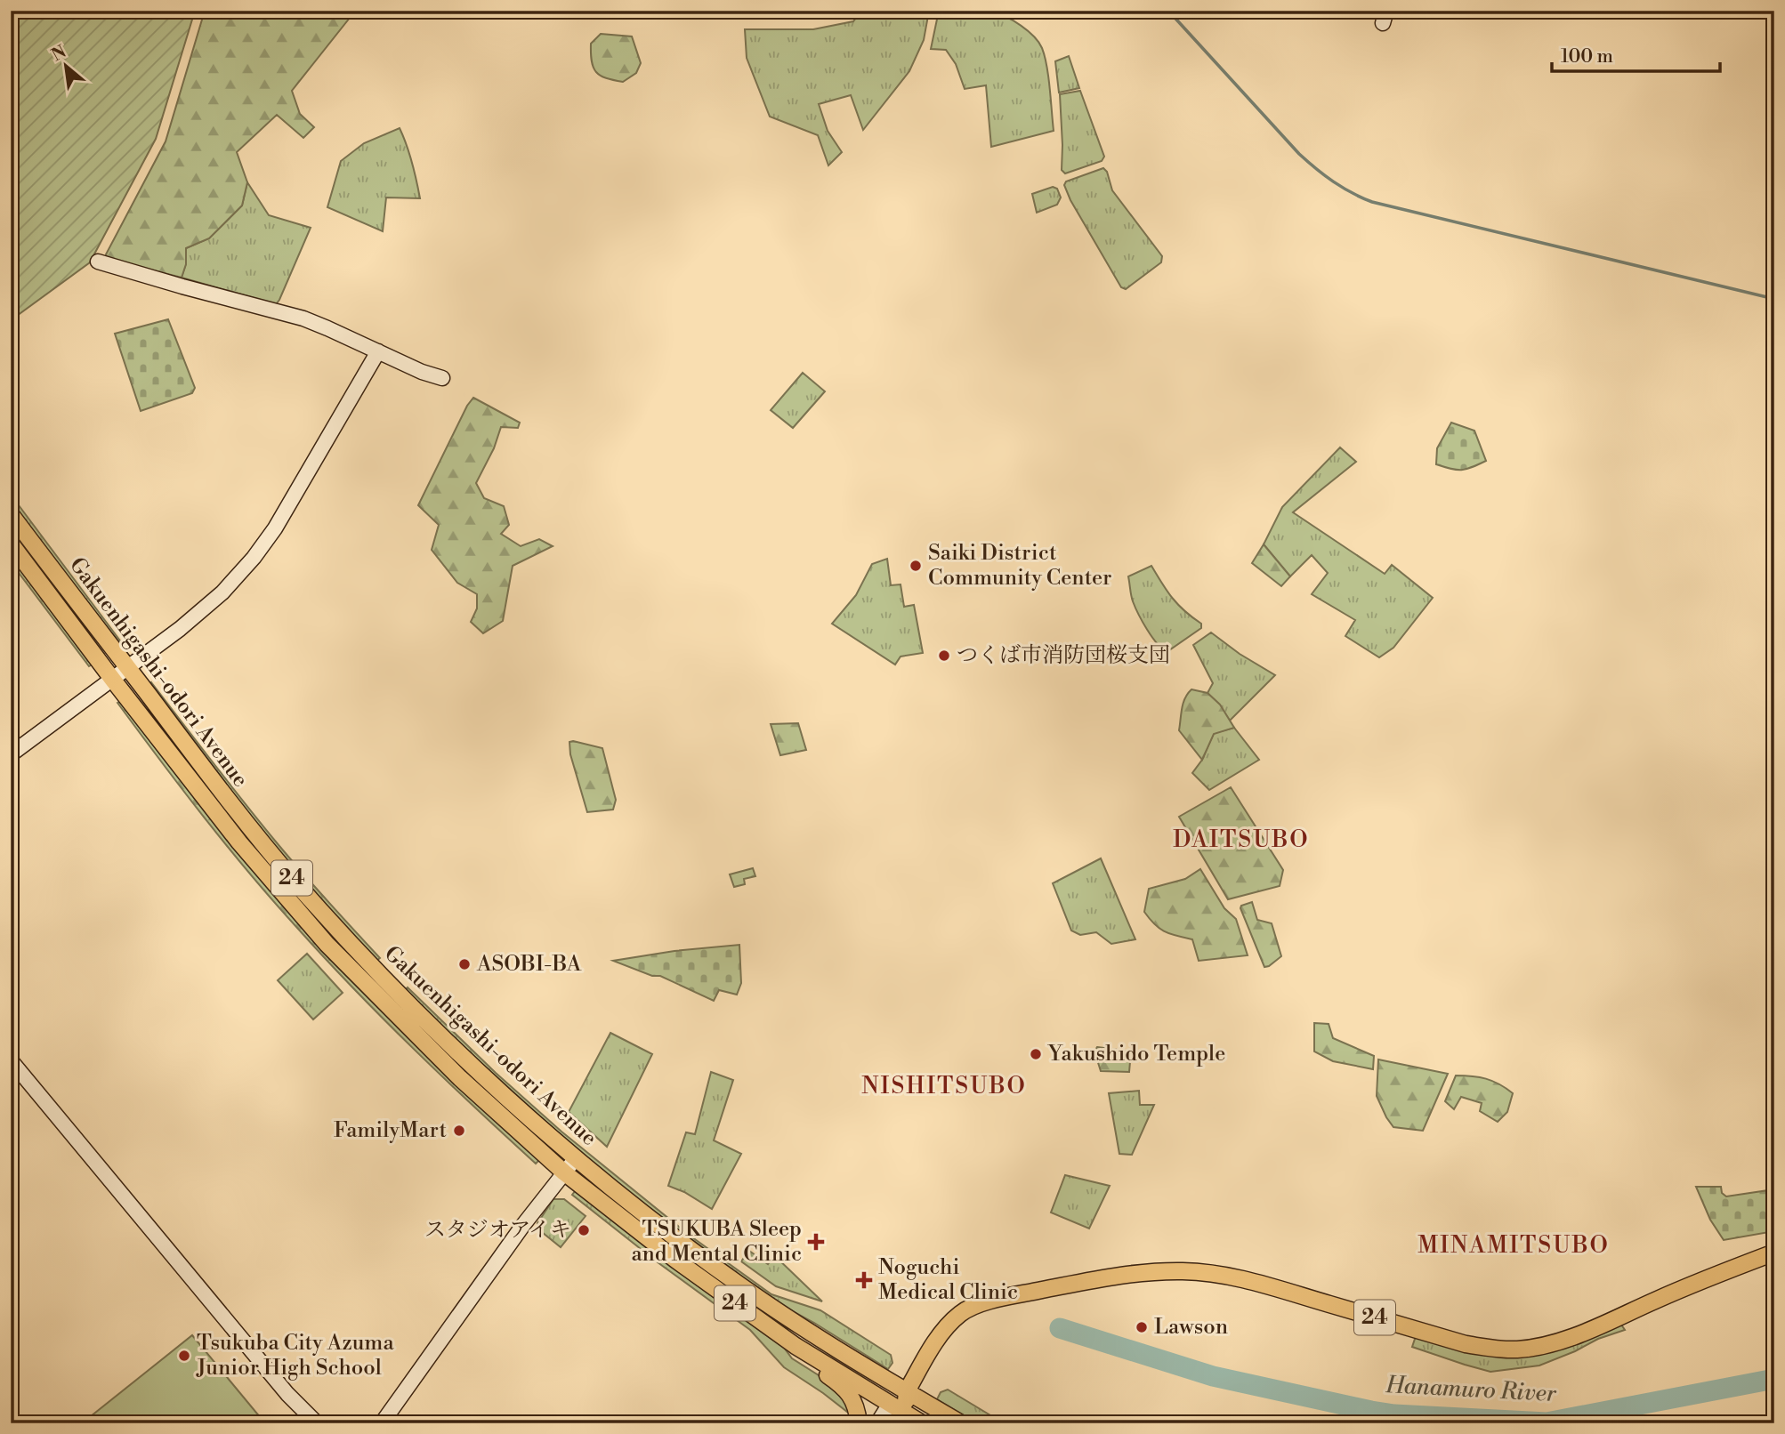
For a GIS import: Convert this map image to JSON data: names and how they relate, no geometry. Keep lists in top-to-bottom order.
{
  "streets": {
    "main road": ["Gakuenhigashi-odori Avenue", "24"]
  },
  "crossings": [
    ["Gakuenhigashi-odori Avenue", "24"]
  ],
  "districts": ["DAITSUBO", "NISHITSUBO", "MINAMITSUBO"],
  "water": ["Hanamuro River"],
  "places": {
    "other": [
      "Saiki District Community Center",
      "つくば市消防団桜支団",
      "ASOBI-BA",
      "Yakushido Temple",
      "FamilyMart",
      "スタジオアイキ",
      "Lawson",
      "Tsukuba City Azuma Junior High School"
    ],
    "health": ["TSUKUBA Sleep and Mental Clinic", "Noguchi Medical Clinic"]
  },
  "scale_bar": "100 m",
  "north": "top left"
}
